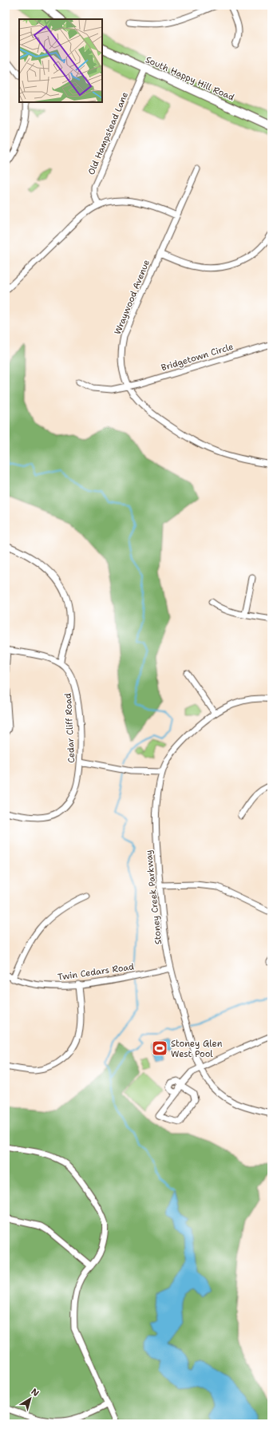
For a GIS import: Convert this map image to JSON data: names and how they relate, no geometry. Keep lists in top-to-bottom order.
{
  "streets": {
    "street": [
      "South Happy Hill Road",
      "Old Hampstead Lane",
      "Wraywood Avenue",
      "Bridgetown Circle",
      "Cedar Cliff Road",
      "Stoney Creek Parkway",
      "Twin Cedars Road"
    ]
  },
  "crossings": [
    ["South Happy Hill Road", "Old Hampstead Lane"],
    ["Wraywood Avenue", "Bridgetown Circle"],
    ["Stoney Creek Parkway", "Twin Cedars Road"]
  ],
  "places": {
    "sports": ["Stoney Glen West Pool"]
  },
  "north": "top right"
}
